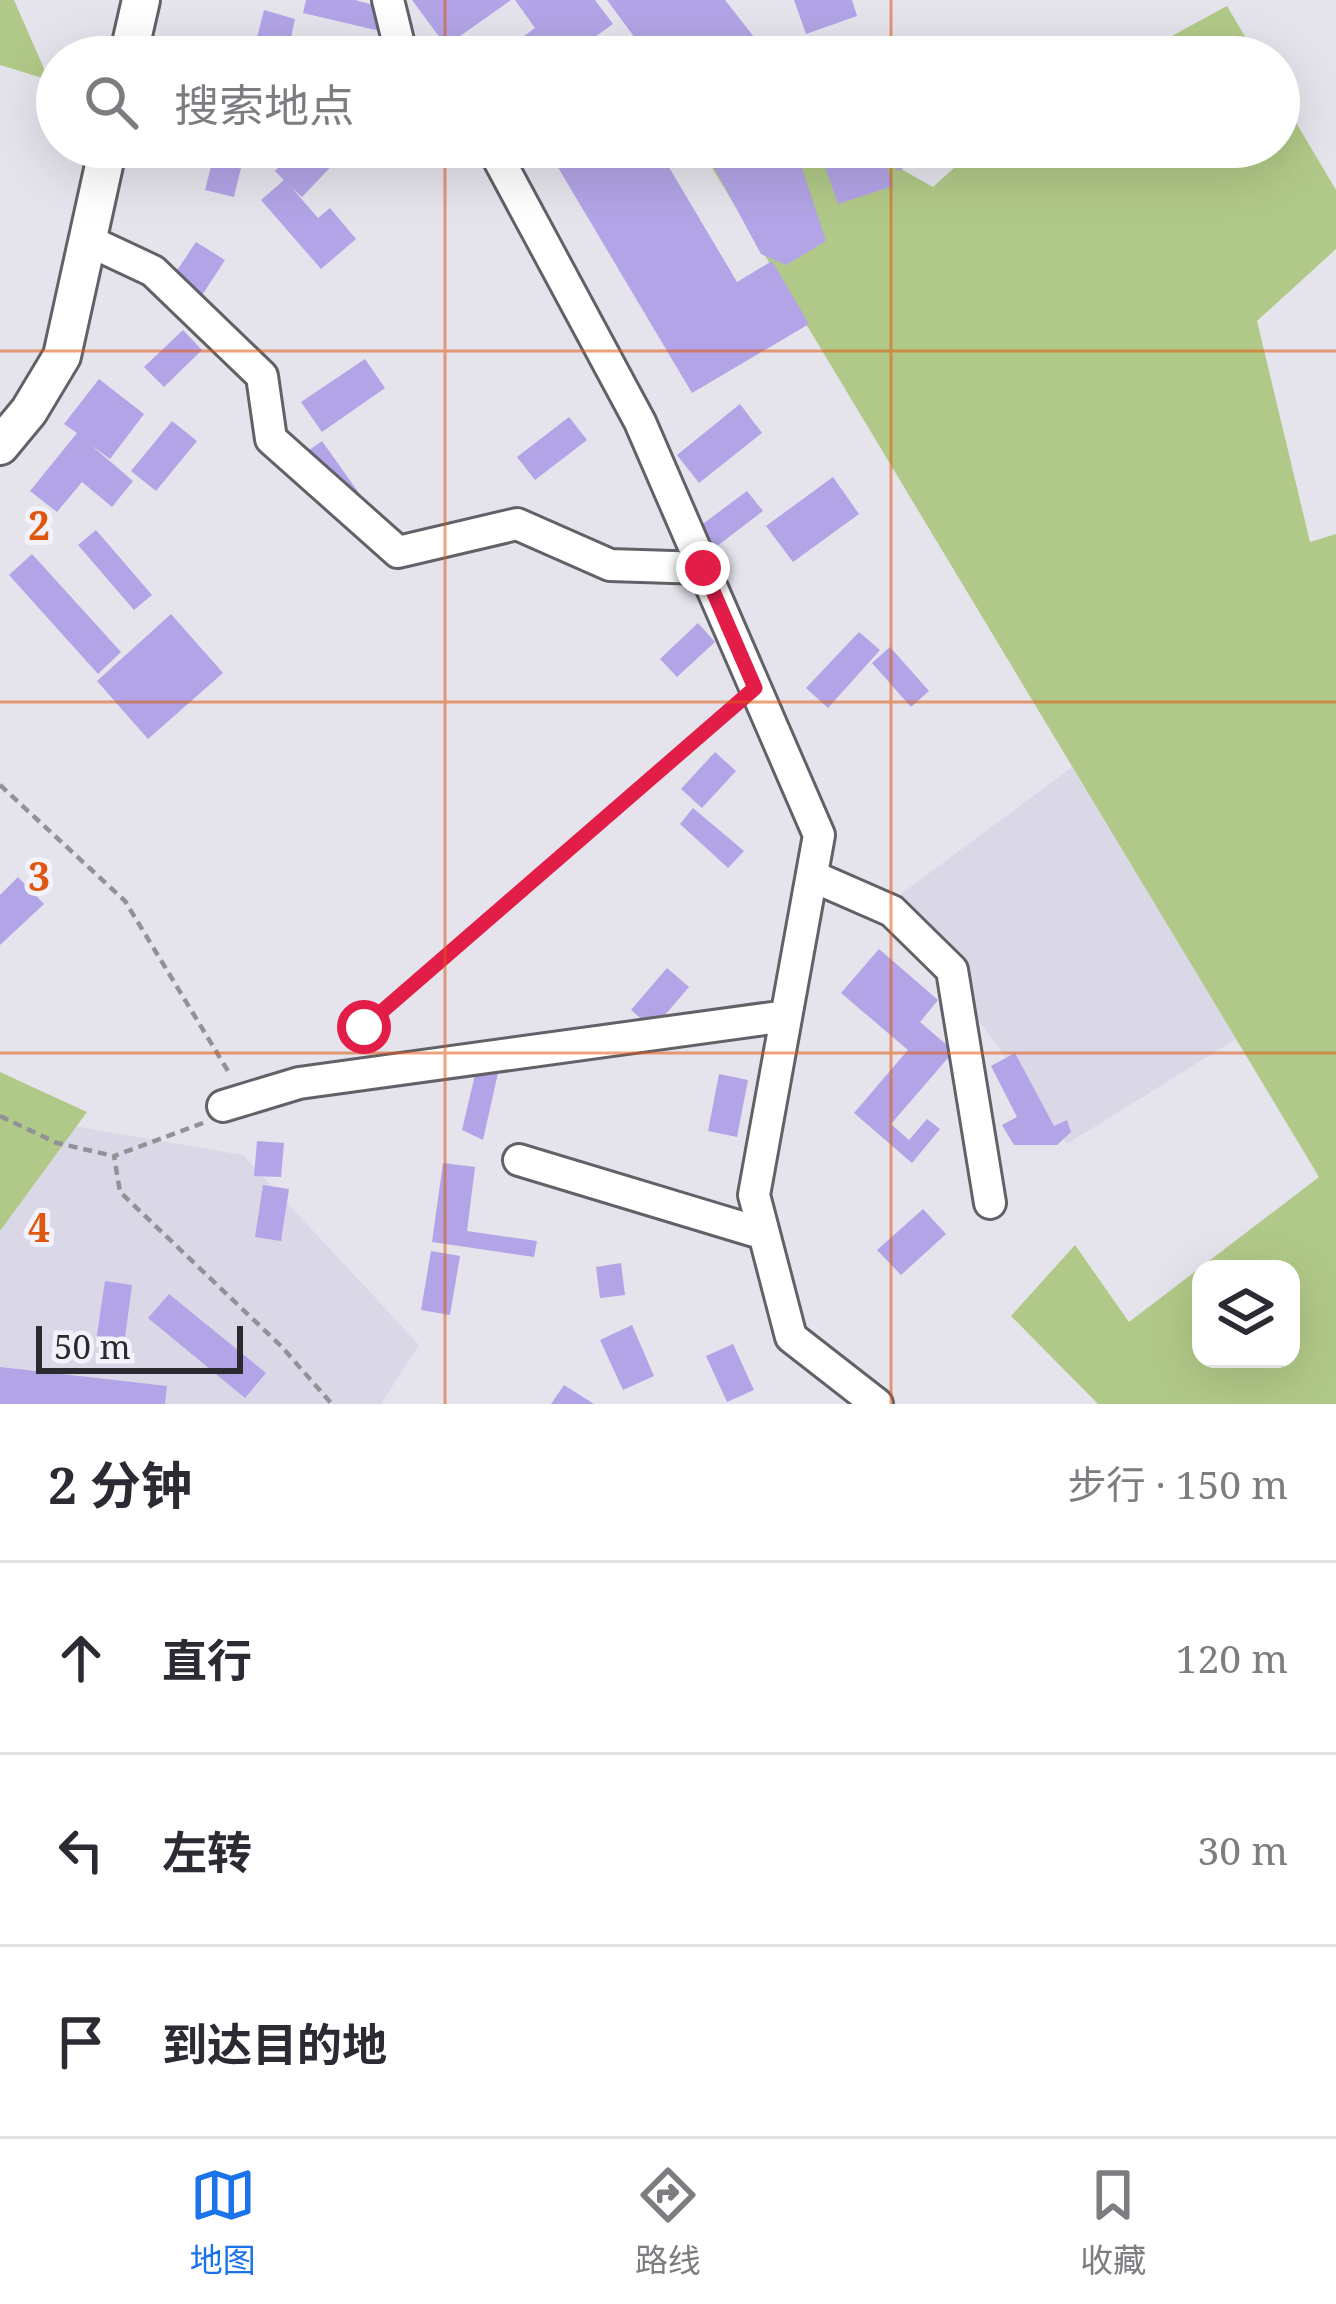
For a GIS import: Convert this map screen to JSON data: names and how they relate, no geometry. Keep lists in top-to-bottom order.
{
  "scale_bar": "50 m",
  "page": {
    "search": "搜索地点",
    "scale": "50 m",
    "heading": ["2 分钟", "步行 · 150 m"],
    "list": [
      ["直行", "120 m"],
      ["左转", "30 m"],
      "到达目的地"
    ],
    "nav": ["地图", "路线", "收藏"]
  },
  "grid": {
    "rows": ["2", "3", "4"]
  }
}
